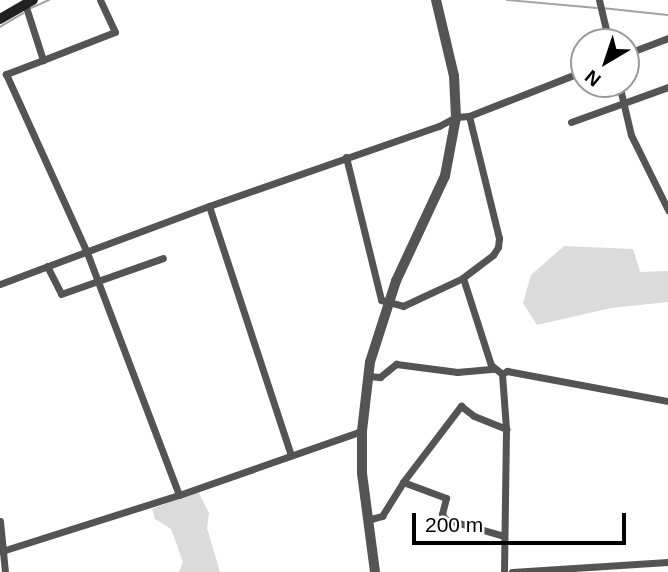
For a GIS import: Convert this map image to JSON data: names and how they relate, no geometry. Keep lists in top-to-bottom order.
{
  "scale_bar": "200 m",
  "north": "bottom left"
}
